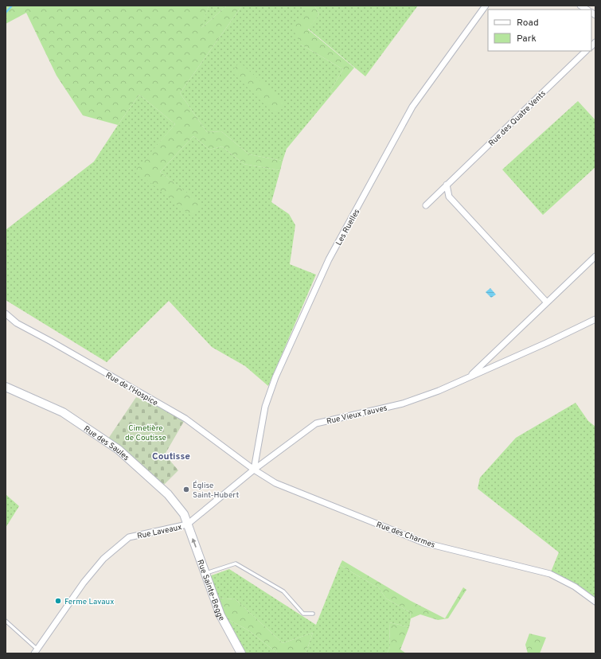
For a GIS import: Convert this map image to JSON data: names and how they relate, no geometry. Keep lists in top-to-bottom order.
{
  "streets": {
    "street": [
      "Rue des Quatre Vents",
      "Les Ruelles",
      "Rue de l'Hospice",
      "Rue Vieux Tauves",
      "Rue des Saules",
      "Rue Laveaux",
      "Rue des Charmes",
      "Rue Sainte-Begge"
    ]
  },
  "crossings": [
    ["Les Ruelles", "Rue de l'Hospice"],
    ["Les Ruelles", "Rue Vieux Tauves"],
    ["Les Ruelles", "Rue des Charmes"],
    ["Rue de l'Hospice", "Rue Vieux Tauves"],
    ["Rue de l'Hospice", "Rue des Charmes"],
    ["Rue Vieux Tauves", "Rue des Saules"],
    ["Rue Vieux Tauves", "Rue Laveaux"],
    ["Rue Vieux Tauves", "Rue des Charmes"],
    ["Rue Vieux Tauves", "Rue Sainte-Begge"],
    ["Rue des Saules", "Rue Laveaux"],
    ["Rue des Saules", "Rue Sainte-Begge"],
    ["Rue Laveaux", "Rue Sainte-Begge"]
  ],
  "one_way": ["Rue Sainte-Begge"],
  "districts": ["Coutisse"],
  "parks": ["Cimetière de Coutisse"],
  "places": ["Église Saint-Hubert", "Ferme Lavaux"],
  "legend": ["Road", "Park"]
}
